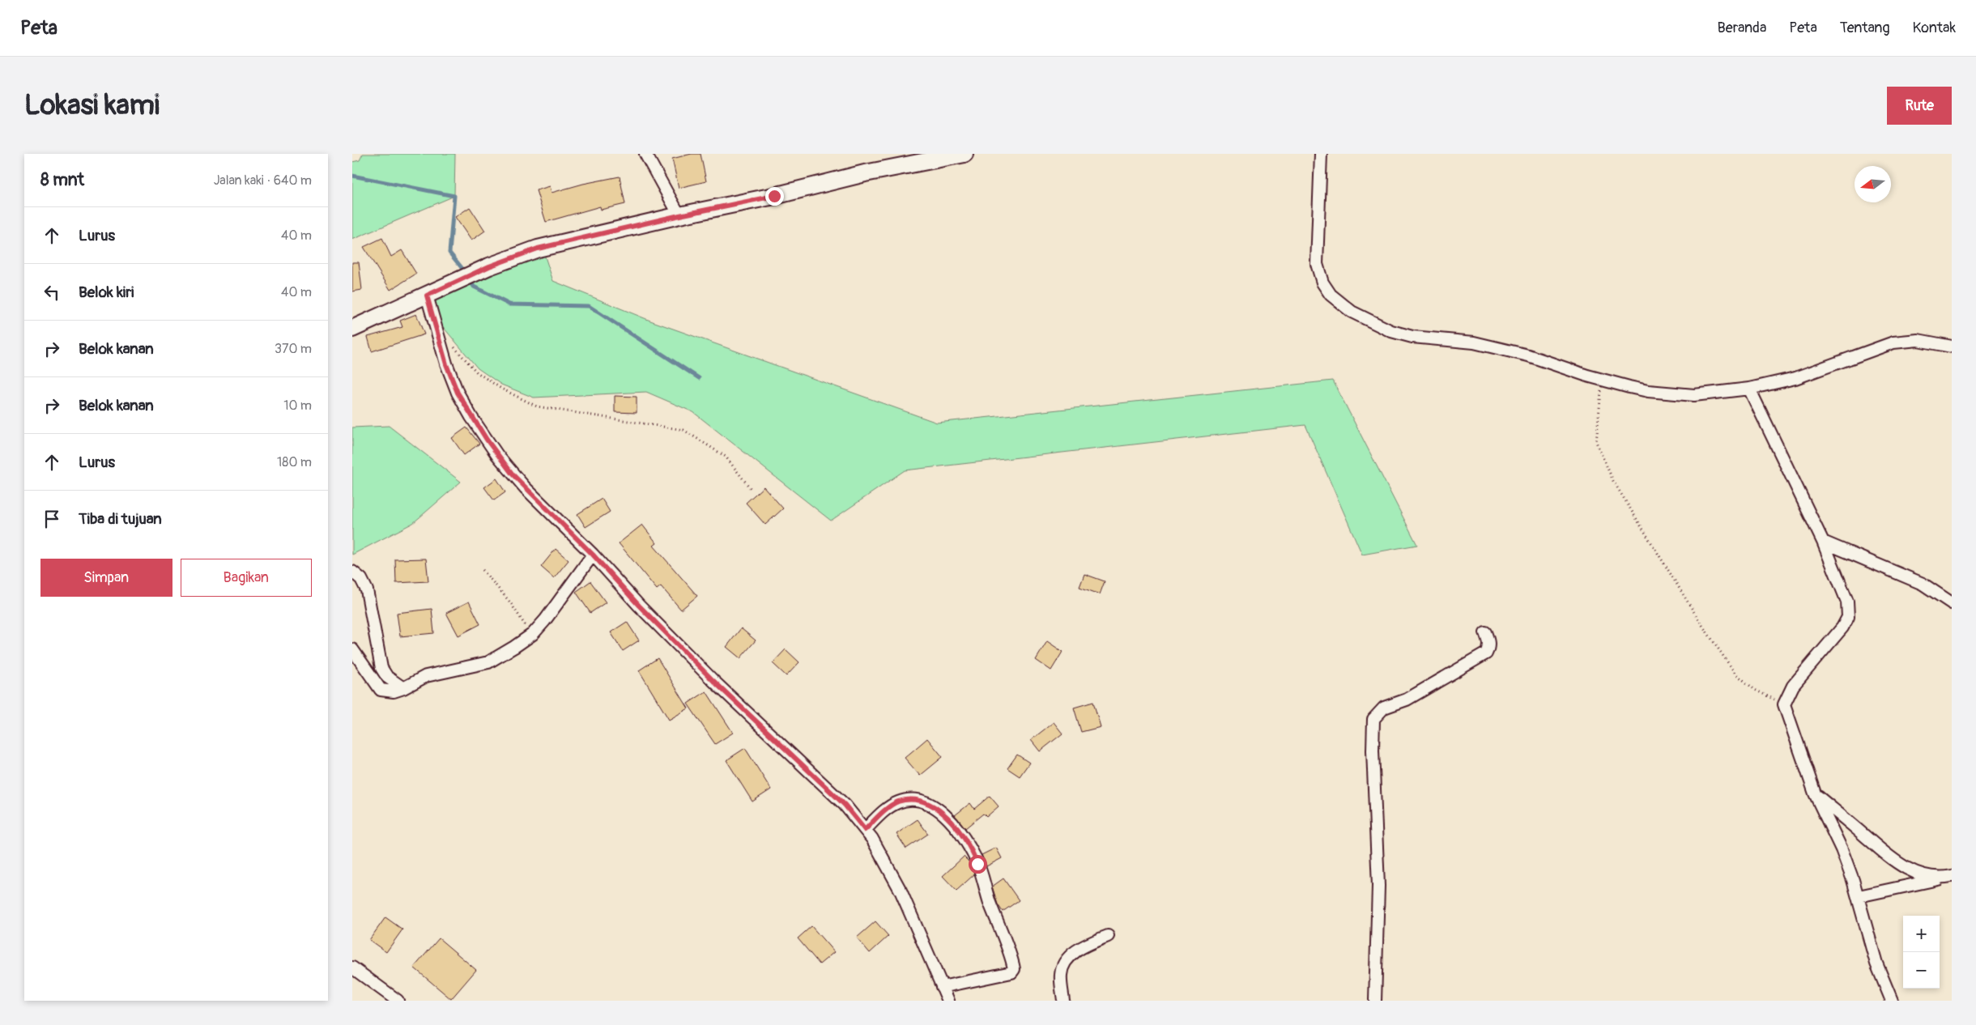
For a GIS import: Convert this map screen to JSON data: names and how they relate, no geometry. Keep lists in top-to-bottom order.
{
  "north": "left",
  "page": {
    "header": "Peta",
    "nav": [
      "Beranda",
      "Peta",
      "Tentang",
      "Kontak"
    ],
    "buttons": [
      "Rute",
      ["Simpan", "Bagikan"]
    ],
    "title": "Lokasi kami",
    "heading": ["8 mnt", "Jalan kaki · 640 m"],
    "list": [
      ["Lurus", "40 m"],
      ["Belok kiri", "40 m"],
      ["Belok kanan", "370 m"],
      ["Belok kanan", "10 m"],
      ["Lurus", "180 m"],
      "Tiba di tujuan"
    ],
    "map_buttons": ["+", "−"]
  }
}
